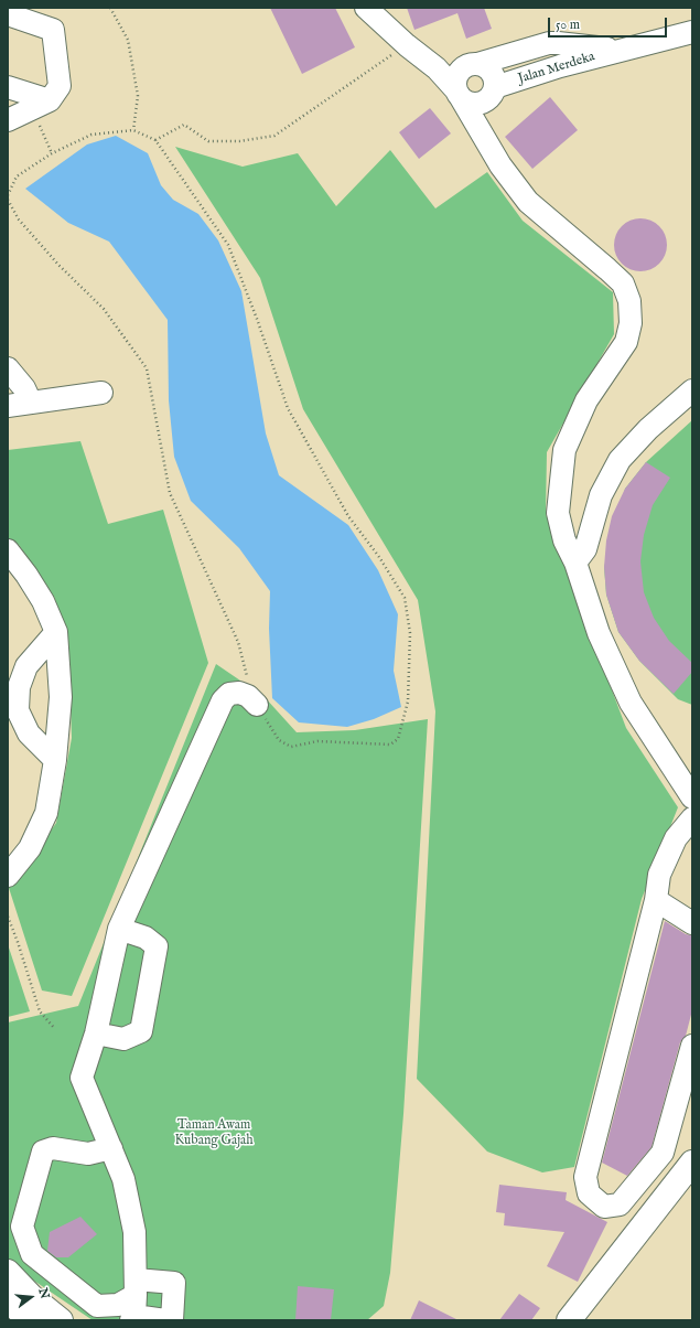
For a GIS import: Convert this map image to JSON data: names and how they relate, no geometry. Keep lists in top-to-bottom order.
{
  "streets": {
    "street": ["Jalan Merdeka"]
  },
  "parks": ["Taman Awam Kubang Gajah"],
  "scale_bar": "50 m",
  "north": "right"
}
